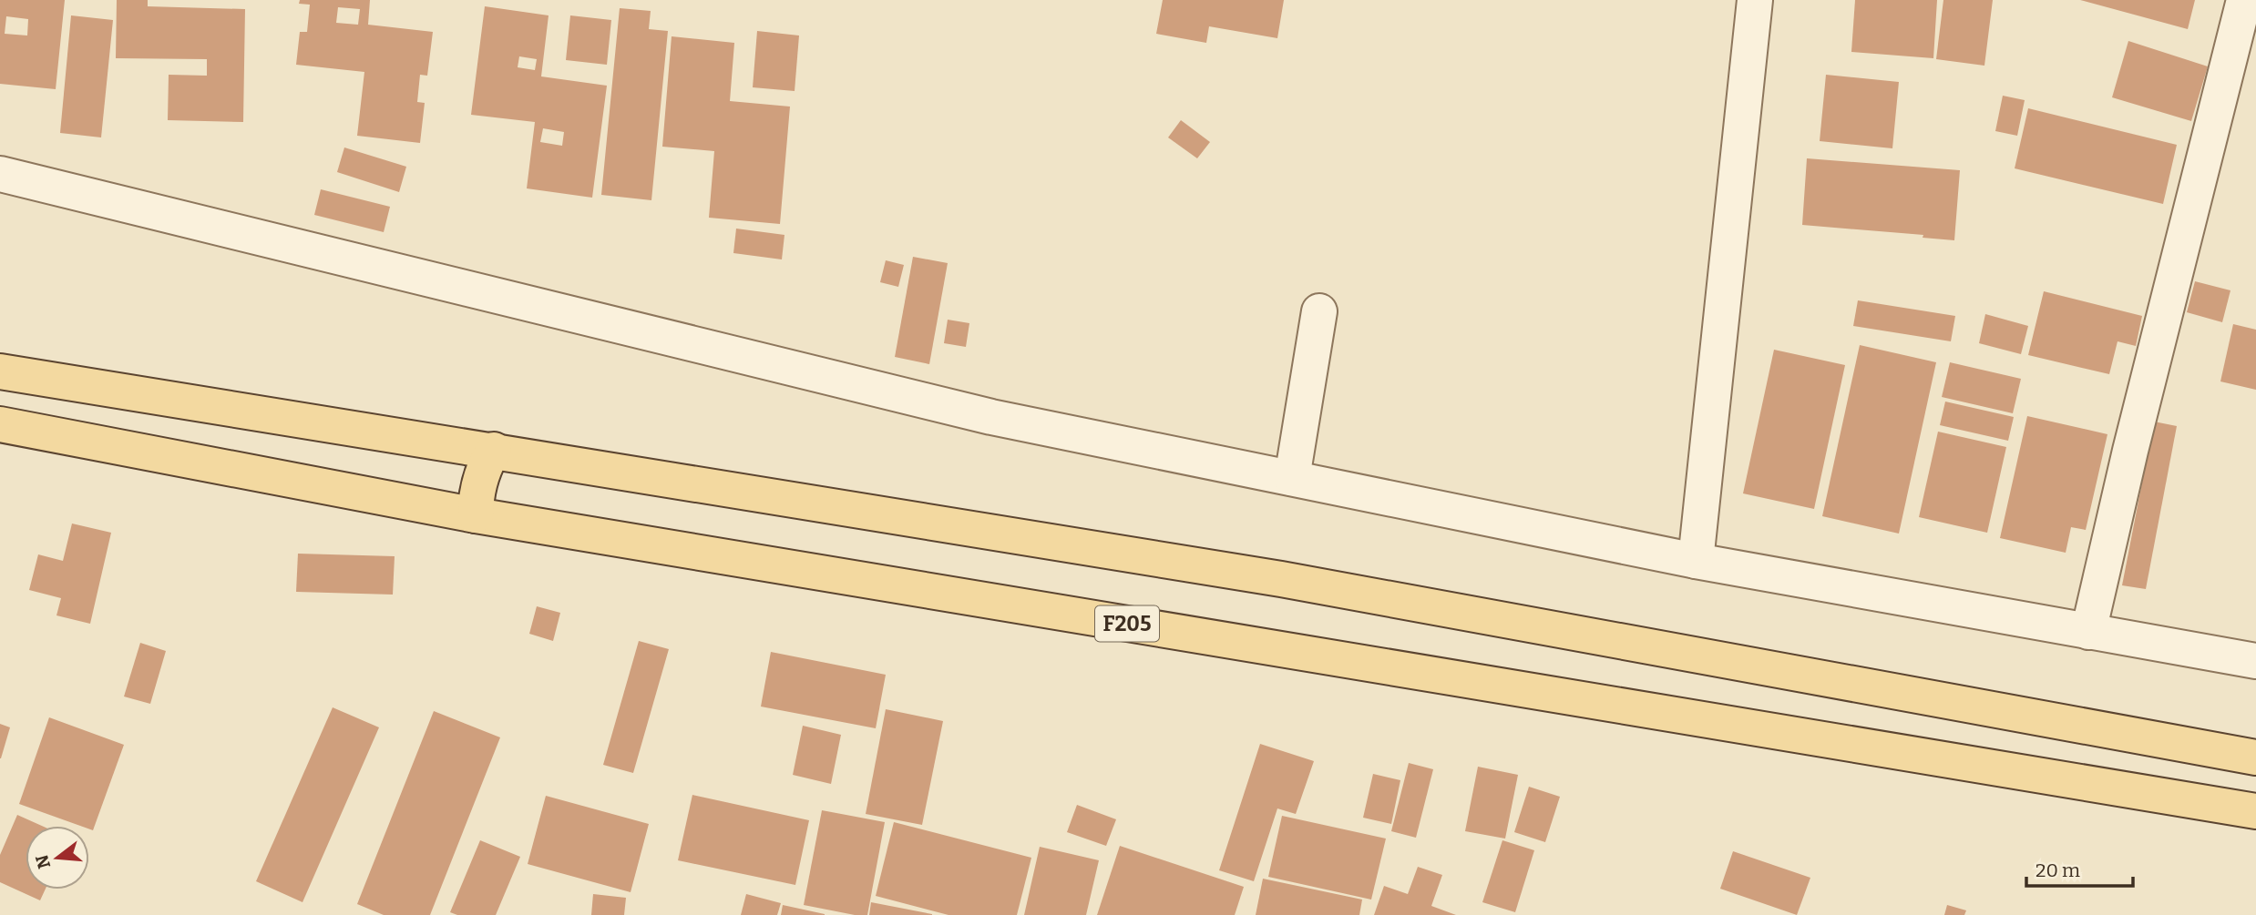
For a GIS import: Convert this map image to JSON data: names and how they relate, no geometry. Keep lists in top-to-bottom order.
{
  "streets": {
    "main road": ["F205"]
  },
  "scale_bar": "20 m",
  "north": "left"
}
